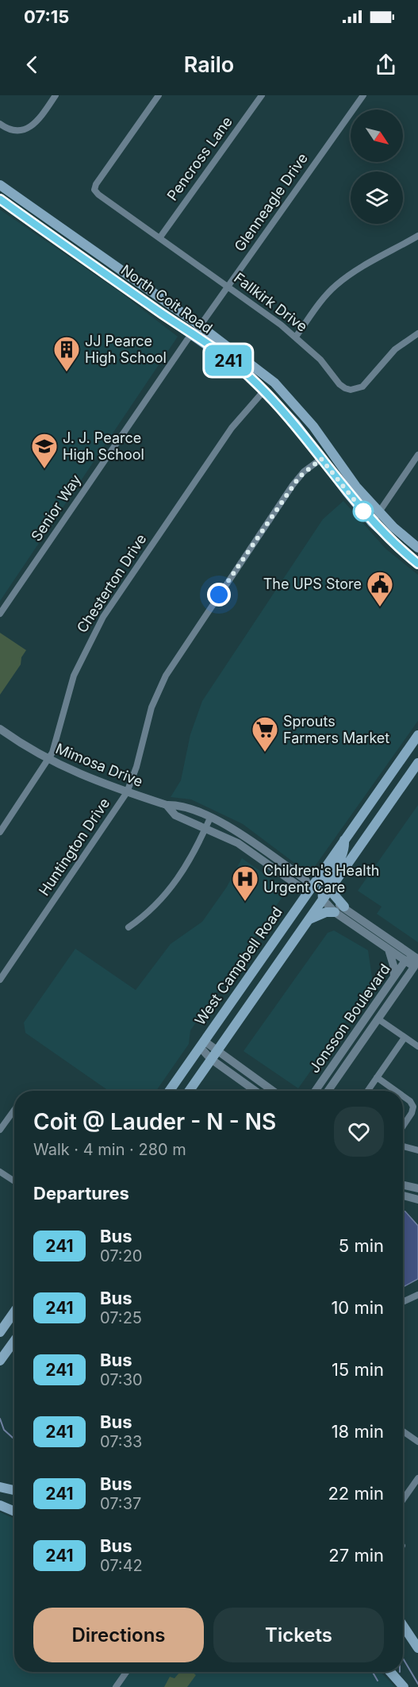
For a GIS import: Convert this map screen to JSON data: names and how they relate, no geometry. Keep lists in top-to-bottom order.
{
  "streets": {
    "main road": ["North Coit Road", "West Campbell Road"],
    "street": [
      "Pencross Lane",
      "Glenneagle Drive",
      "Fallkirk Drive",
      "Senior Way",
      "Chesterton Drive",
      "Mimosa Drive",
      "Huntington Drive",
      "Jonsson Boulevard"
    ]
  },
  "crossings": [
    ["Pencross Lane", "Fallkirk Drive"],
    ["Glenneagle Drive", "North Coit Road"],
    ["Glenneagle Drive", "Fallkirk Drive"],
    ["Glenneagle Drive", "Senior Way"],
    ["North Coit Road", "Senior Way"],
    ["North Coit Road", "Chesterton Drive"],
    ["North Coit Road", "Huntington Drive"],
    ["Chesterton Drive", "Mimosa Drive"],
    ["Mimosa Drive", "Huntington Drive"],
    ["Mimosa Drive", "West Campbell Road"]
  ],
  "places": {
    "building": ["JJ Pearce High School"],
    "school or university": ["J. J. Pearce High School"],
    "public building": ["The UPS Store"],
    "supermarket": ["Sprouts Farmers Market"],
    "hospital": ["Children's Health Urgent Care"]
  },
  "lines": ["bus line 241"],
  "north": "bottom right",
  "page": {
    "status": "07:15",
    "header": "Railo",
    "on_map": "241",
    "heading": [
      ["Coit @ Lauder - N - NS", "Walk · 4 min · 280 m"],
      "Departures"
    ],
    "list": [
      {
        "mark": "241",
        "name": "Bus",
        "note": "07:20",
        "value": "5 min"
      },
      {
        "mark": "241",
        "name": "Bus",
        "note": "07:25",
        "value": "10 min"
      },
      {
        "mark": "241",
        "name": "Bus",
        "note": "07:30",
        "value": "15 min"
      },
      {
        "mark": "241",
        "name": "Bus",
        "note": "07:33",
        "value": "18 min"
      },
      {
        "mark": "241",
        "name": "Bus",
        "note": "07:37",
        "value": "22 min"
      },
      {
        "mark": "241",
        "name": "Bus",
        "note": "07:42",
        "value": "27 min"
      }
    ],
    "buttons": ["Directions", "Tickets"]
  }
}
